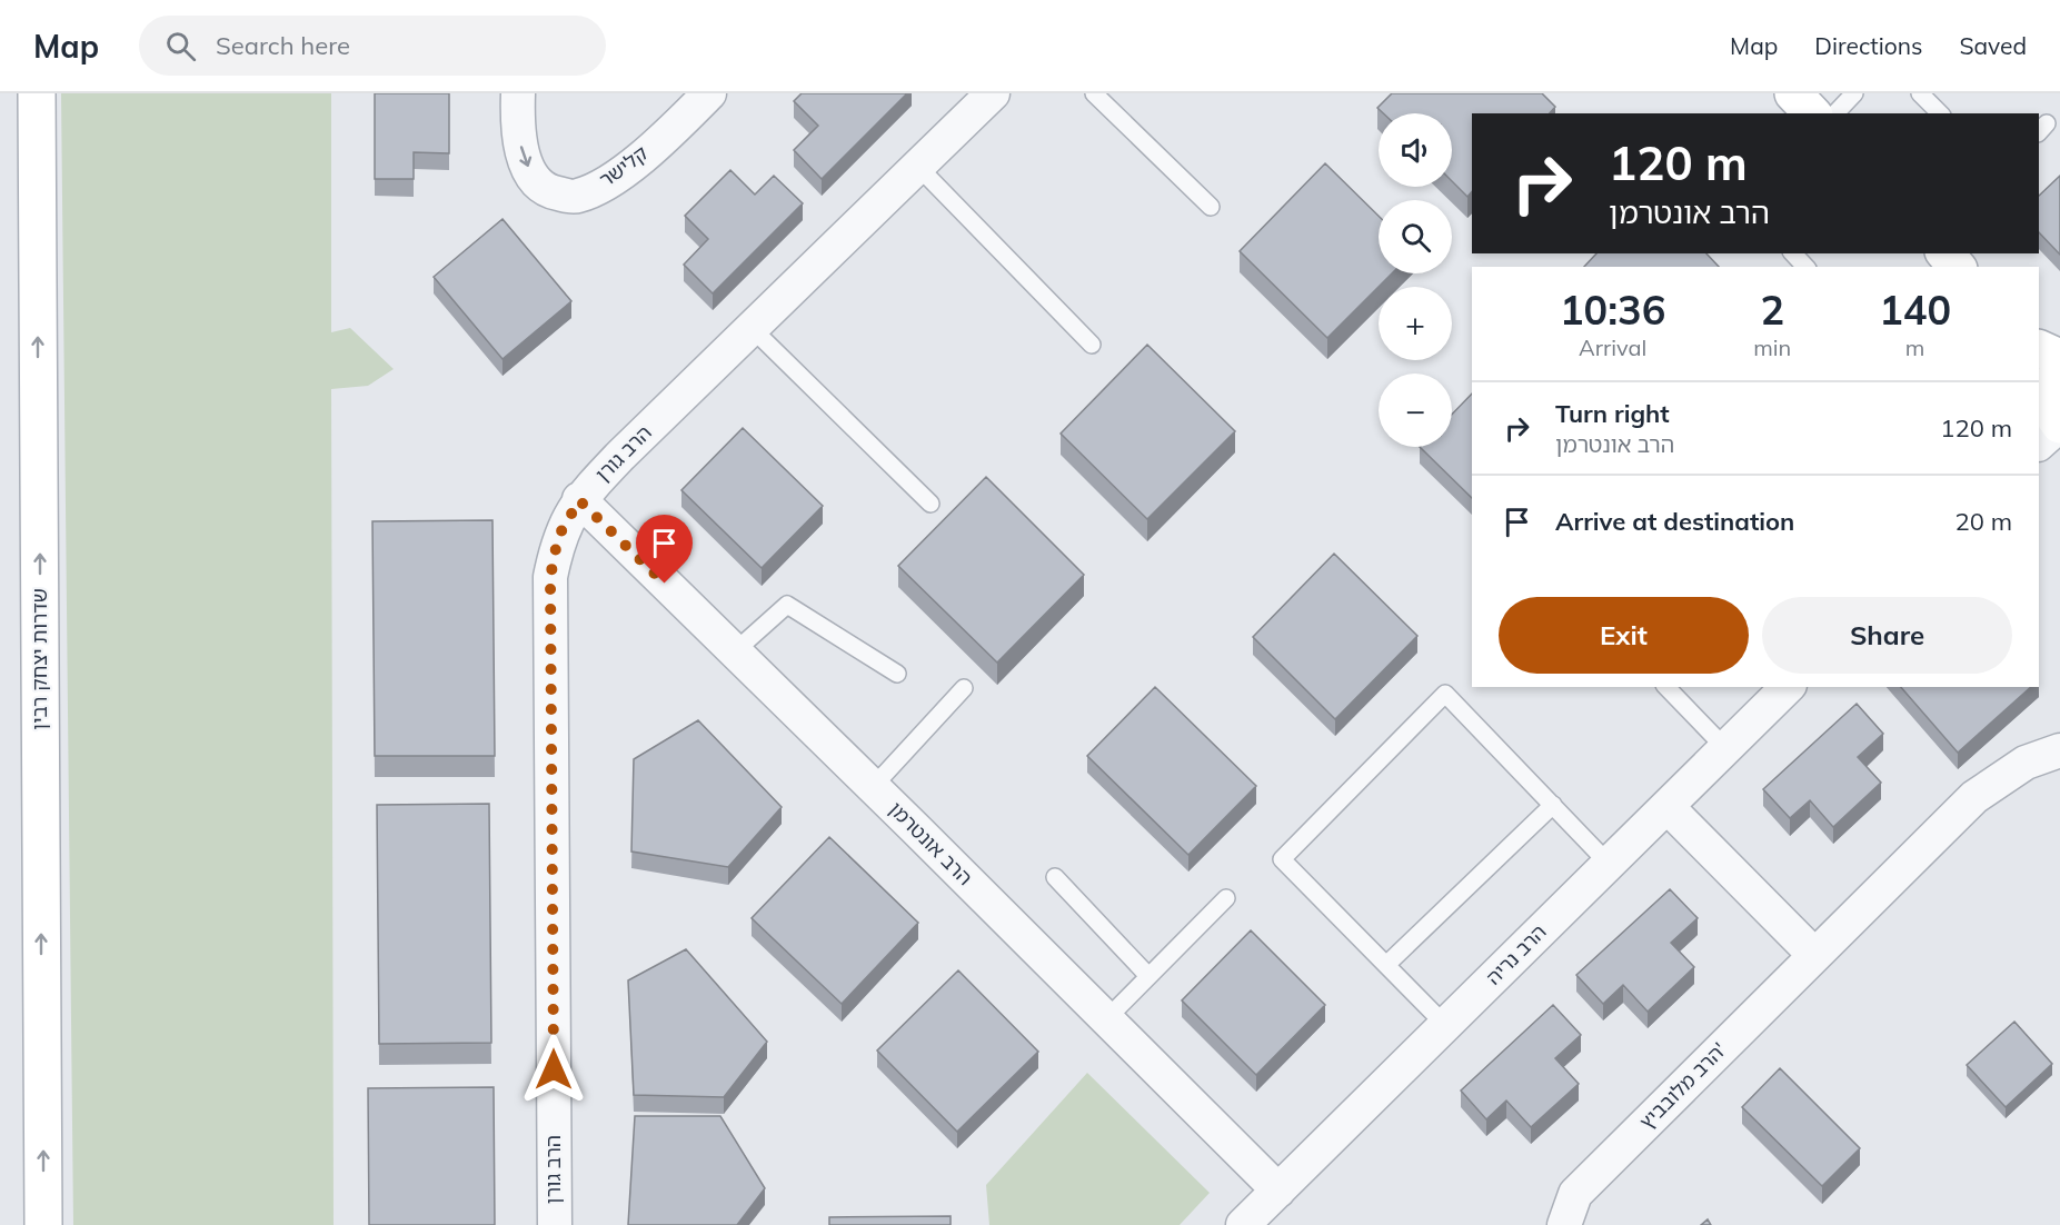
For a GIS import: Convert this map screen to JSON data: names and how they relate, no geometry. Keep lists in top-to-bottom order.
{
  "streets": {
    "main road": ["שדרות יצחק רבין"],
    "street": [
      "קלישר",
      "הרב גורן",
      "הרב אונטרמן",
      "הרב נריה",
      "הרב מלובביץ'"
    ]
  },
  "crossings": [
    ["הרב גורן", "הרב אונטרמן"],
    ["הרב אונטרמן", "הרב נריה"]
  ],
  "one_way": ["שדרות יצחק רבין"],
  "page": {
    "header": "Map",
    "search": "Search here",
    "nav": ["Map", "Directions", "Saved"],
    "map_buttons": ["+", "−"],
    "turn": ["120 m", "הרב אונטרמן"],
    "eta": [
      "10:36",
      "Arrival",
      "2",
      "min",
      "140",
      "m"
    ],
    "list": [
      {
        "name": "Turn right",
        "note": "הרב אונטרמן",
        "value": "120 m"
      },
      {
        "name": "Arrive at destination",
        "value": "20 m"
      }
    ],
    "buttons": ["Exit", "Share"]
  }
}
